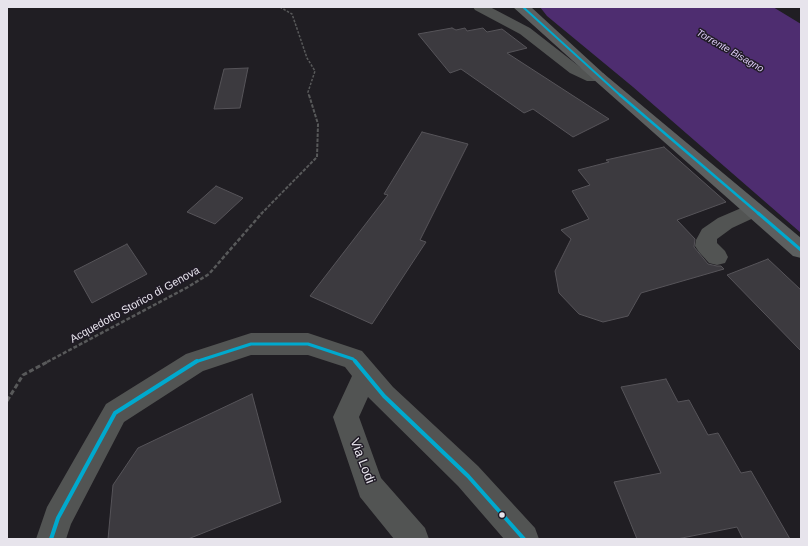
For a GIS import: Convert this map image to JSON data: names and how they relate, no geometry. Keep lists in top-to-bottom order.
{
  "streets": {
    "street": ["Via Lodi"],
    "path": ["Acquedotto Storico di Genova"]
  },
  "water": ["Torrente Bisagno"]
}
